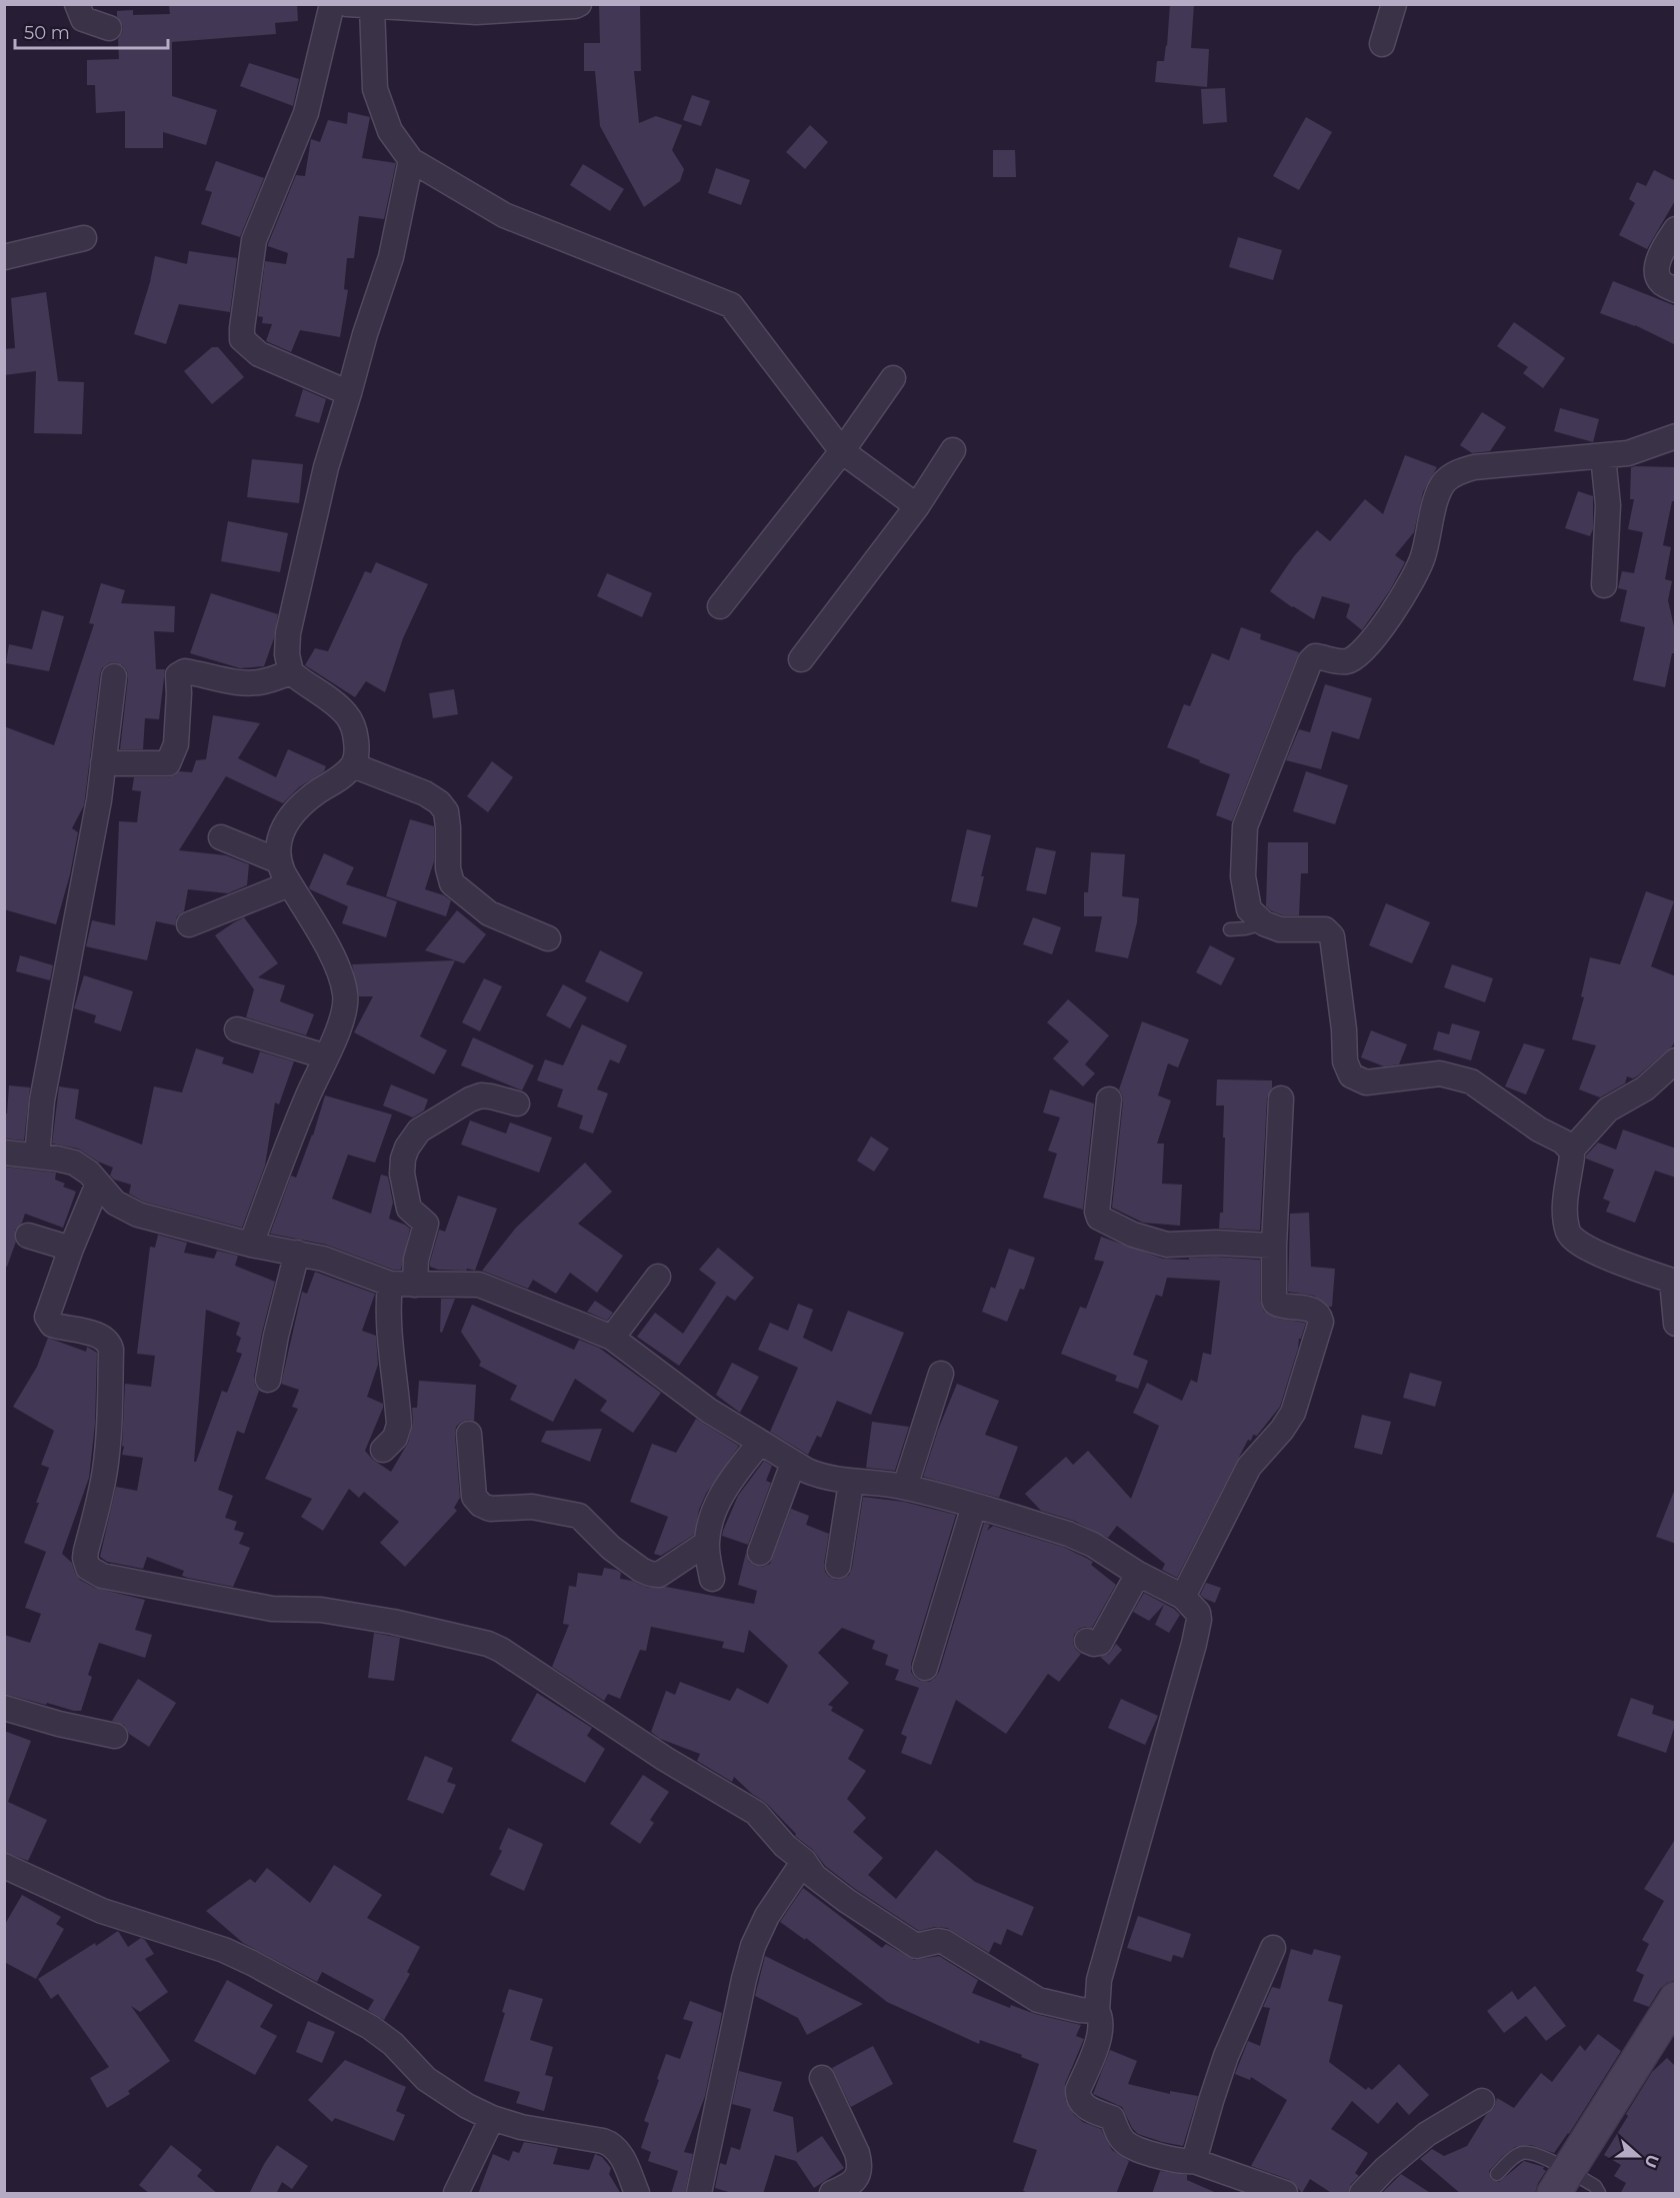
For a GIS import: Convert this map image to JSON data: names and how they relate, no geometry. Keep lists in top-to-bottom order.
{
  "scale_bar": "50 m",
  "north": "right"
}
